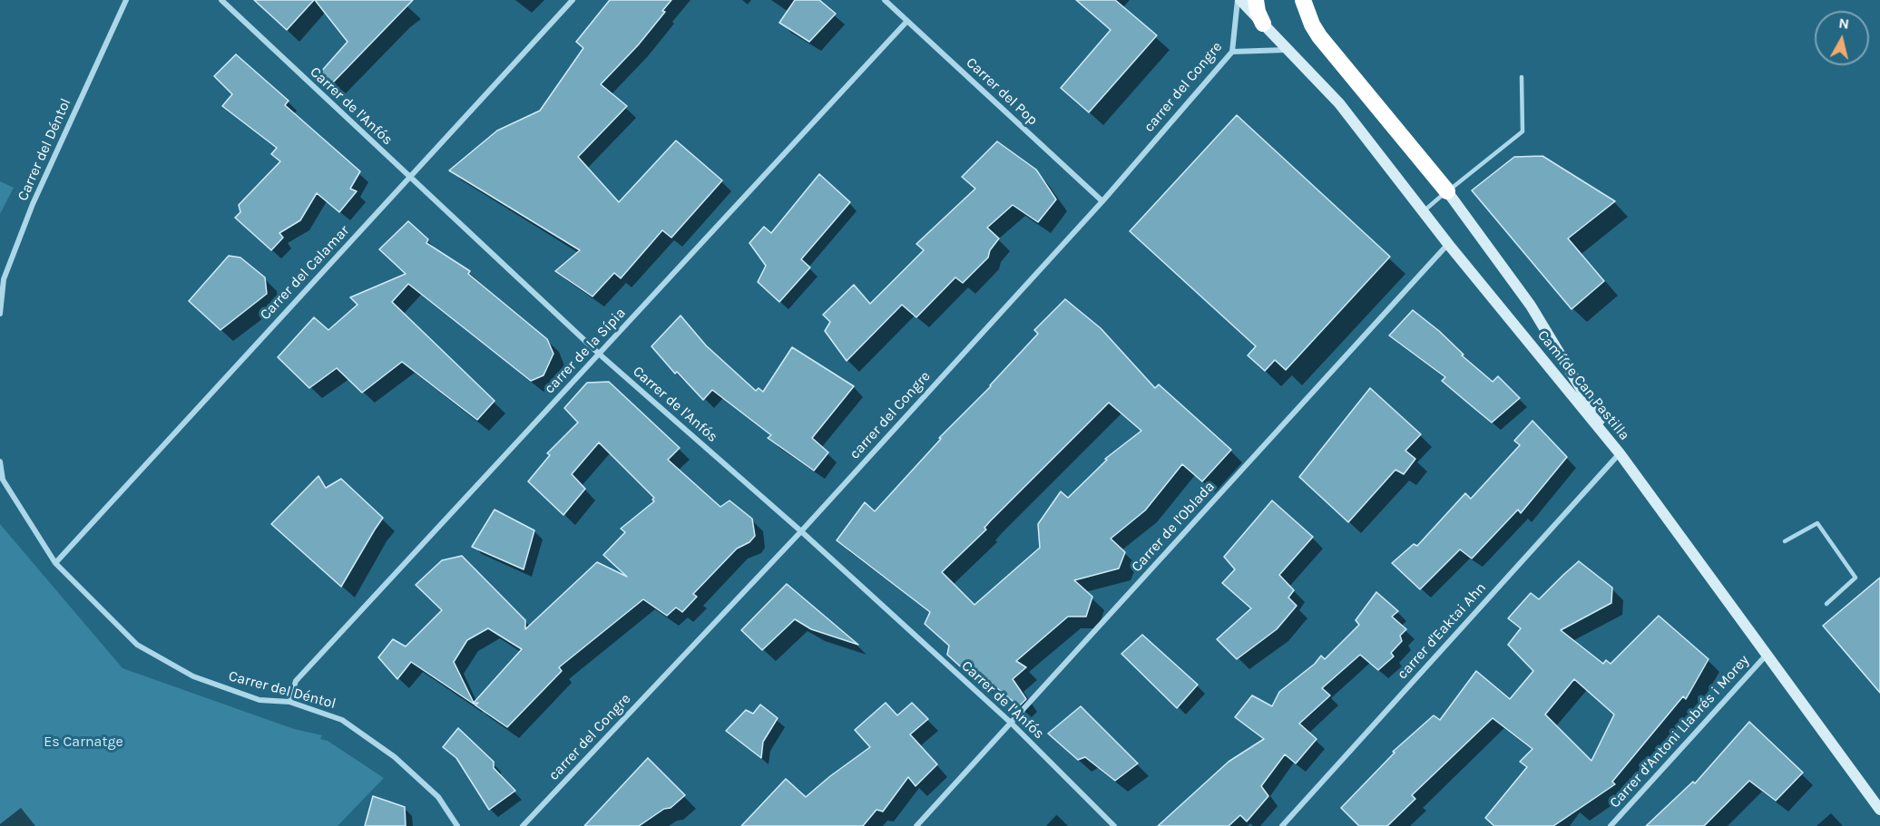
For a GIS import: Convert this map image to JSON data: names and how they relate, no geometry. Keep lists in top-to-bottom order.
{
  "streets": {
    "street": [
      "carrer del Congre",
      "Carrer del Pop",
      "Carrer de l'Anfós",
      "Carrer del Déntol",
      "Carrer del Calamar",
      "carrer de la Sípia",
      "Camí de Can Pastilla",
      "Carrer de l'Oblada",
      "carrer d'Eaktai Ahn",
      "Carrer d'Antoni Llabrés i Morey"
    ]
  },
  "crossings": [
    ["carrer del Congre", "Carrer del Pop"],
    ["carrer del Congre", "Carrer de l'Anfós"],
    ["carrer del Congre", "Camí de Can Pastilla"],
    ["Carrer del Pop", "carrer de la Sípia"],
    ["Carrer de l'Anfós", "Carrer del Calamar"],
    ["Carrer de l'Anfós", "carrer de la Sípia"],
    ["Carrer de l'Anfós", "Carrer de l'Oblada"],
    ["Carrer del Déntol", "Carrer del Calamar"],
    ["Carrer del Déntol", "carrer de la Sípia"],
    ["Camí de Can Pastilla", "Carrer de l'Oblada"],
    ["Camí de Can Pastilla", "carrer d'Eaktai Ahn"],
    ["Camí de Can Pastilla", "Carrer d'Antoni Llabrés i Morey"]
  ],
  "parks": ["Es Carnatge"],
  "north": "top"
}
